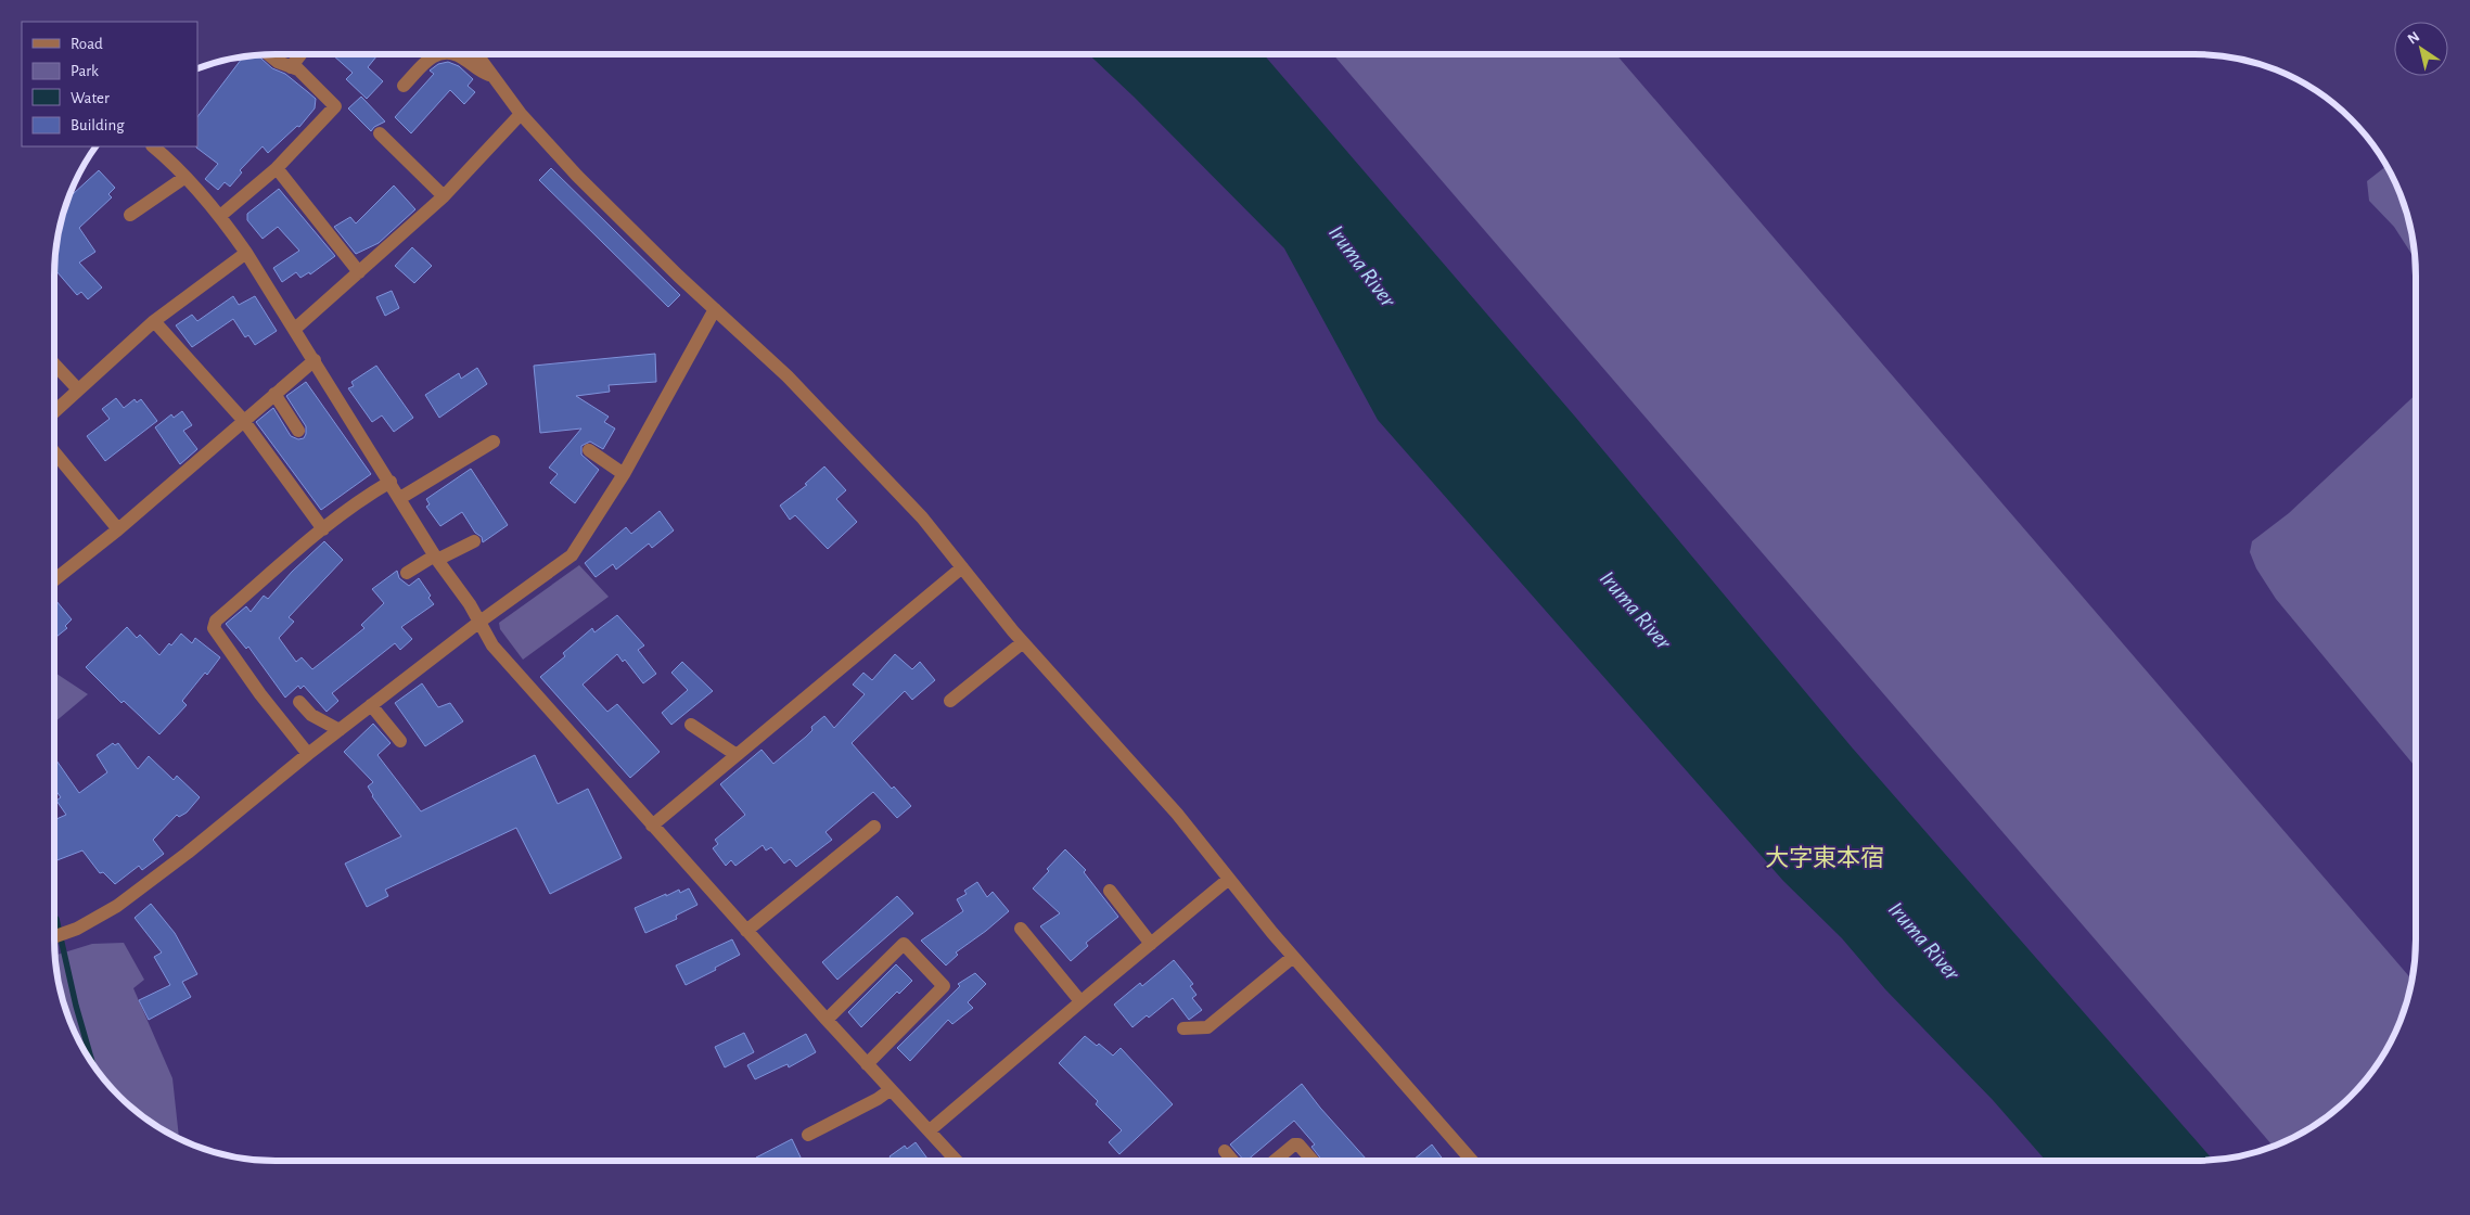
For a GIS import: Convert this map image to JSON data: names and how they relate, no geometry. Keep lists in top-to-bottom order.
{
  "districts": ["大字東本宿"],
  "water": ["Iruma River"],
  "legend": [
    "Road",
    "Park",
    "Water",
    "Building"
  ],
  "north": "top left"
}
